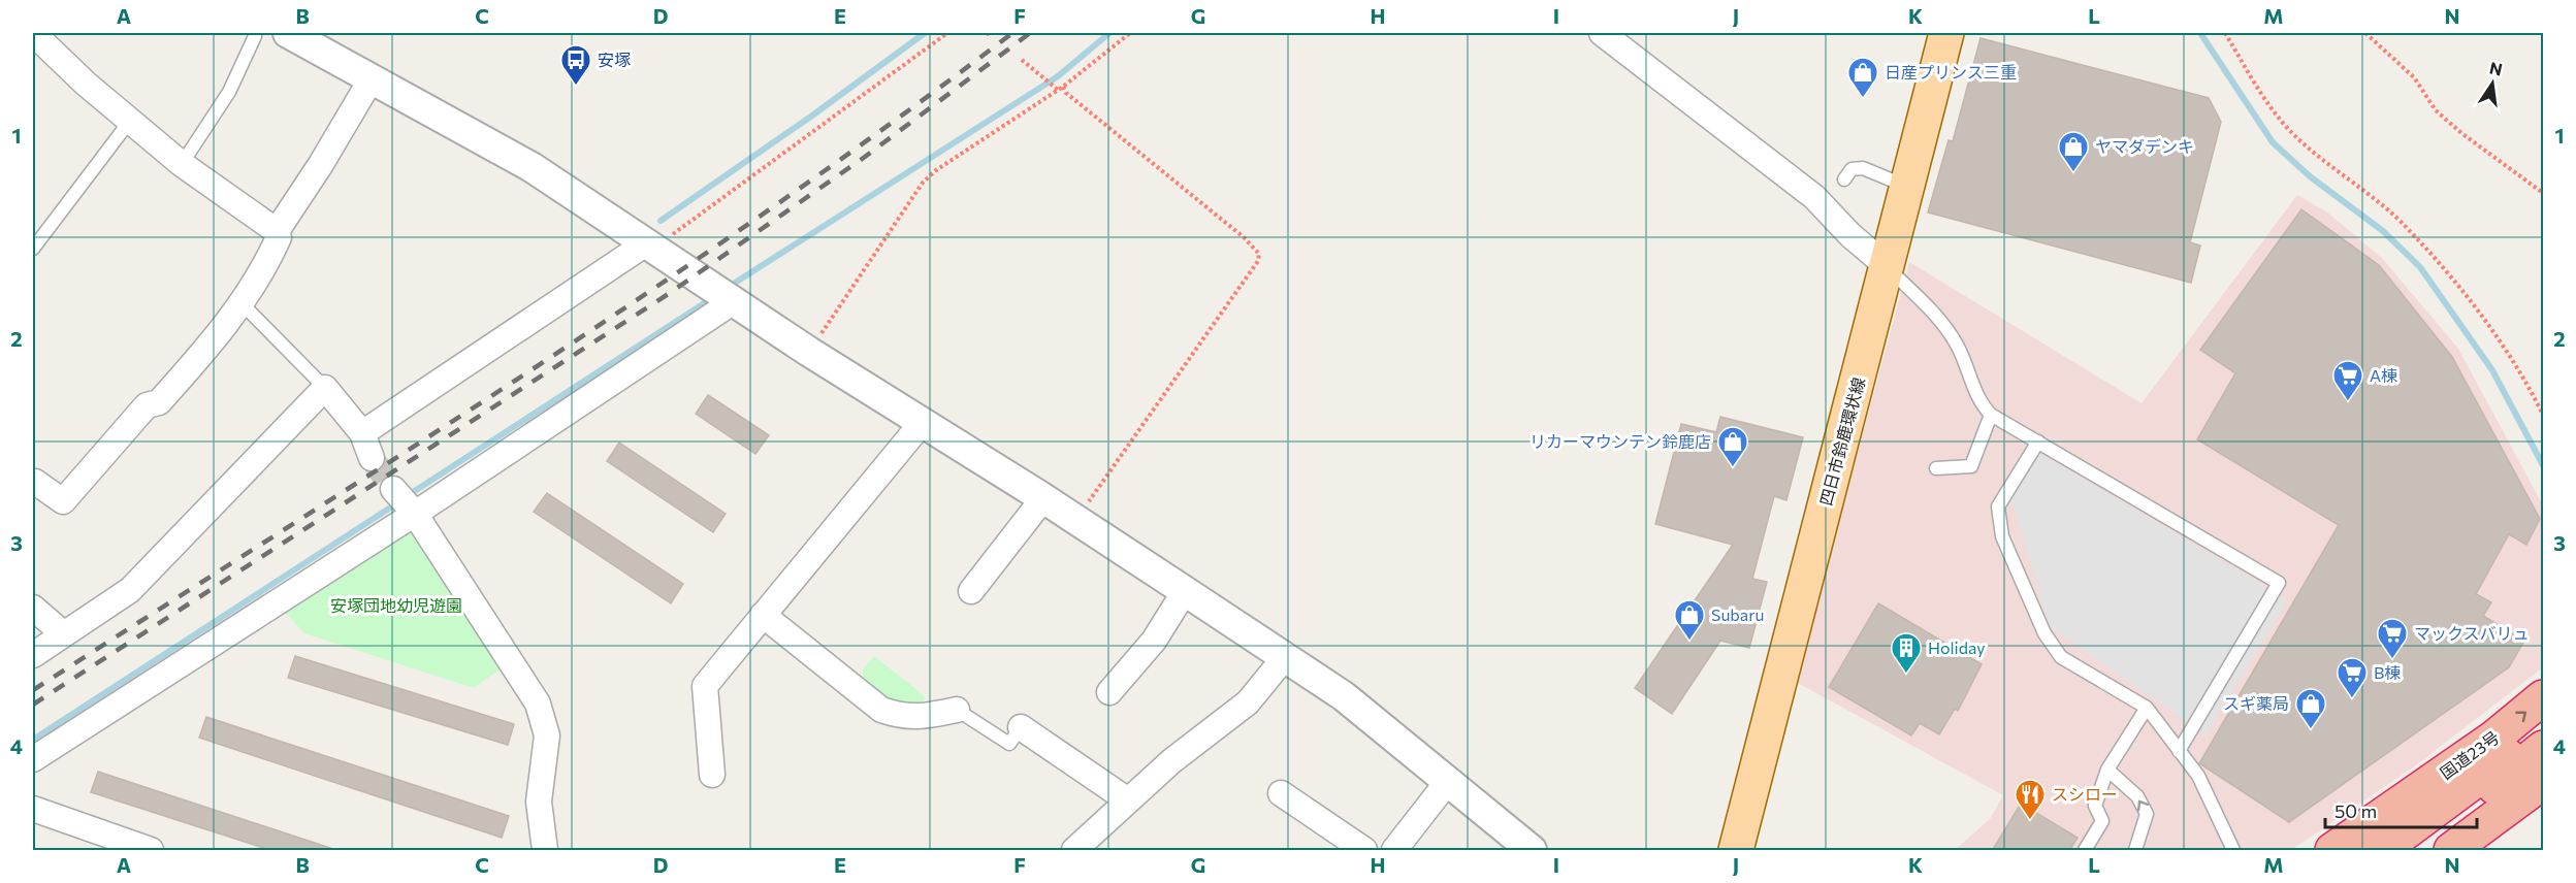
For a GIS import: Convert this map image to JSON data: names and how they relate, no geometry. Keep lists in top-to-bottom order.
{
  "streets": {
    "highway": ["国道23号"],
    "main road": ["四日市鈴鹿環状線"]
  },
  "parks": ["安塚団地幼児遊園"],
  "places": {
    "bus stop": ["安塚"],
    "shop": [
      "日産プリンス三重",
      "ヤマダデンキ",
      "リカーマウンテン鈴鹿店",
      "Subaru",
      "スギ薬局"
    ],
    "supermarket": ["A棟", "マックスバリュ", "B棟"],
    "building": ["Holiday"],
    "restaurant": ["スシロー"]
  },
  "scale_bar": "50 m",
  "north": "top",
  "grid": {
    "columns": [
      "A",
      "B",
      "C",
      "D",
      "E",
      "F",
      "G",
      "H",
      "I",
      "J",
      "K",
      "L",
      "M",
      "N"
    ],
    "rows": [
      "1",
      "2",
      "3",
      "4"
    ]
  }
}
